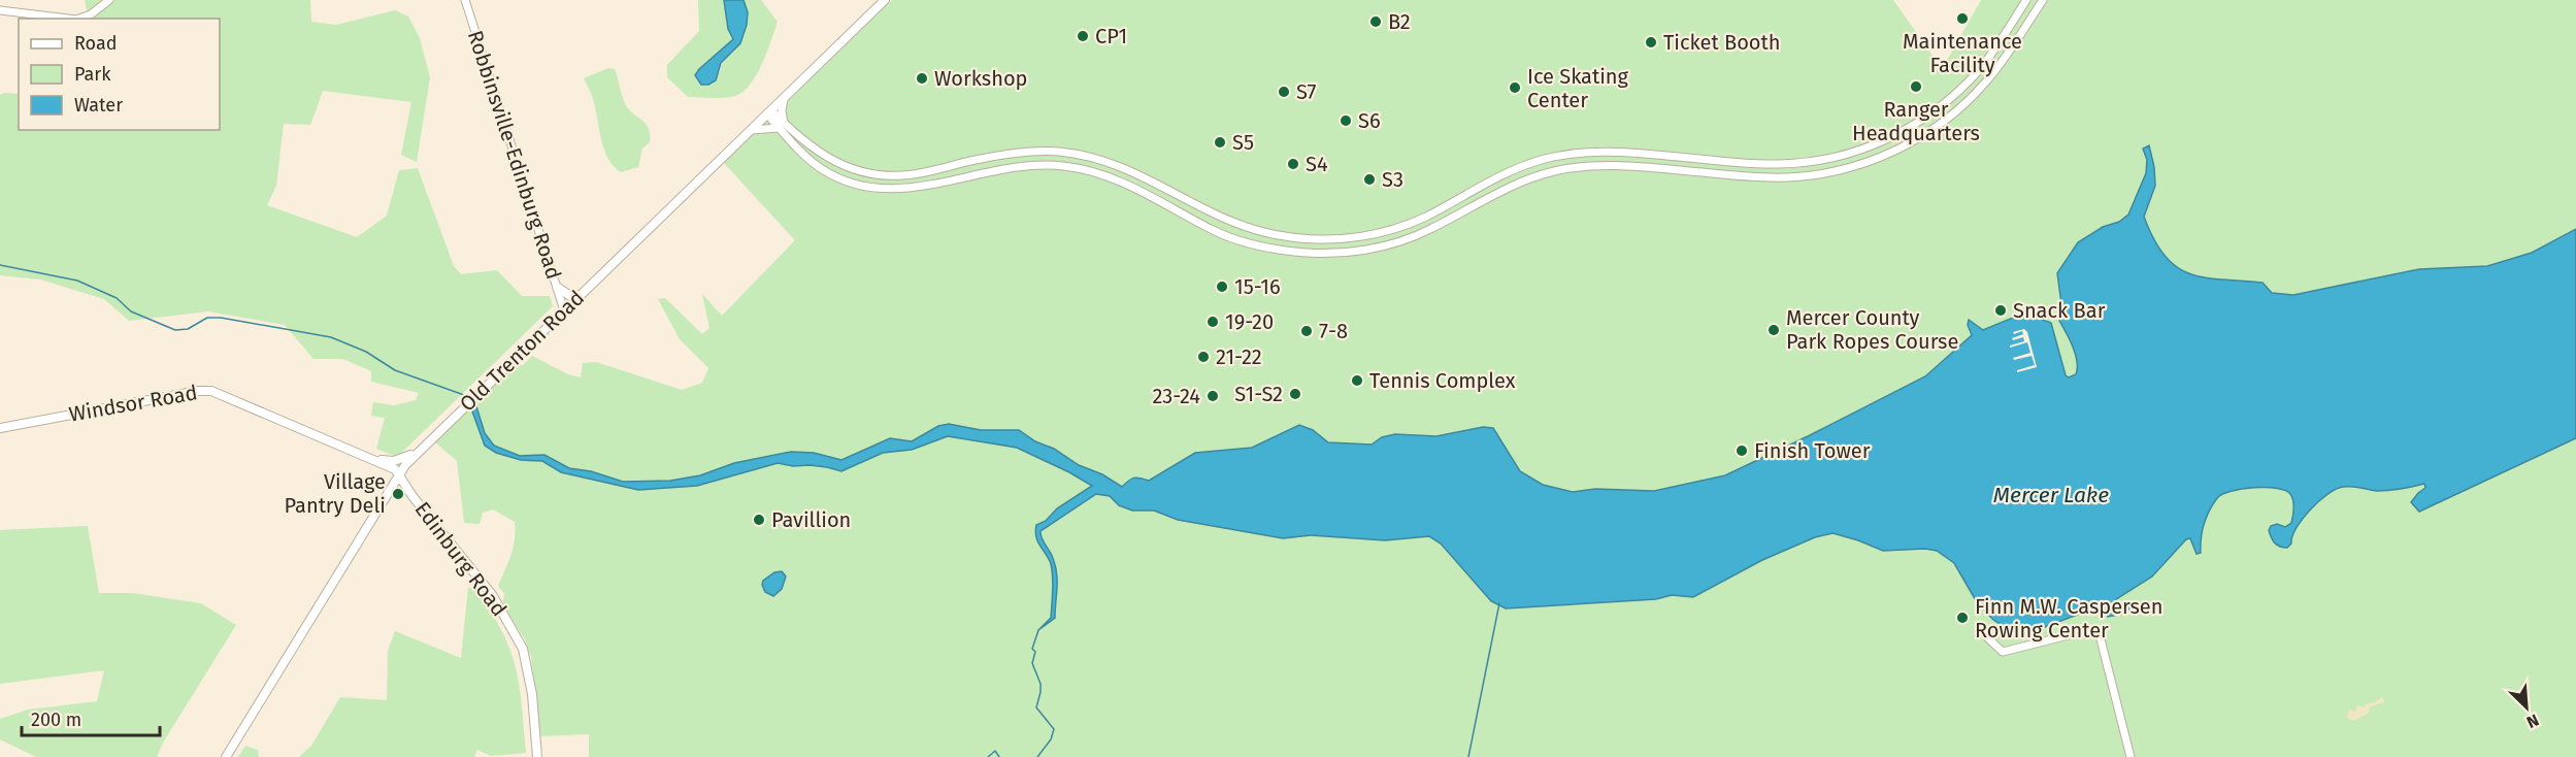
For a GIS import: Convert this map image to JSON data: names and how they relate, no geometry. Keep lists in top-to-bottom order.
{
  "streets": {
    "main road": ["Old Trenton Road", "Windsor Road", "Edinburg Road"],
    "street": ["Robbinsville-Edinburg Road"]
  },
  "crossings": [
    ["Robbinsville-Edinburg Road", "Old Trenton Road"],
    ["Old Trenton Road", "Windsor Road"],
    ["Old Trenton Road", "Edinburg Road"],
    ["Windsor Road", "Edinburg Road"]
  ],
  "water": ["Mercer Lake"],
  "places": [
    "Maintenance Facility",
    "B2",
    "CP1",
    "Ticket Booth",
    "Workshop",
    "Ranger Headquarters",
    "Ice Skating Center",
    "S7",
    "S6",
    "S5",
    "S4",
    "S3",
    "15-16",
    "Snack Bar",
    "19-20",
    "Mercer County Park Ropes Course",
    "7-8",
    "21-22",
    "Tennis Complex",
    "S1-S2",
    "23-24",
    "Finish Tower",
    "Village Pantry Deli",
    "Pavillion",
    "Finn M.W. Caspersen Rowing Center"
  ],
  "legend": ["Road", "Park", "Water"],
  "scale_bar": "200 m",
  "north": "bottom right"
}
